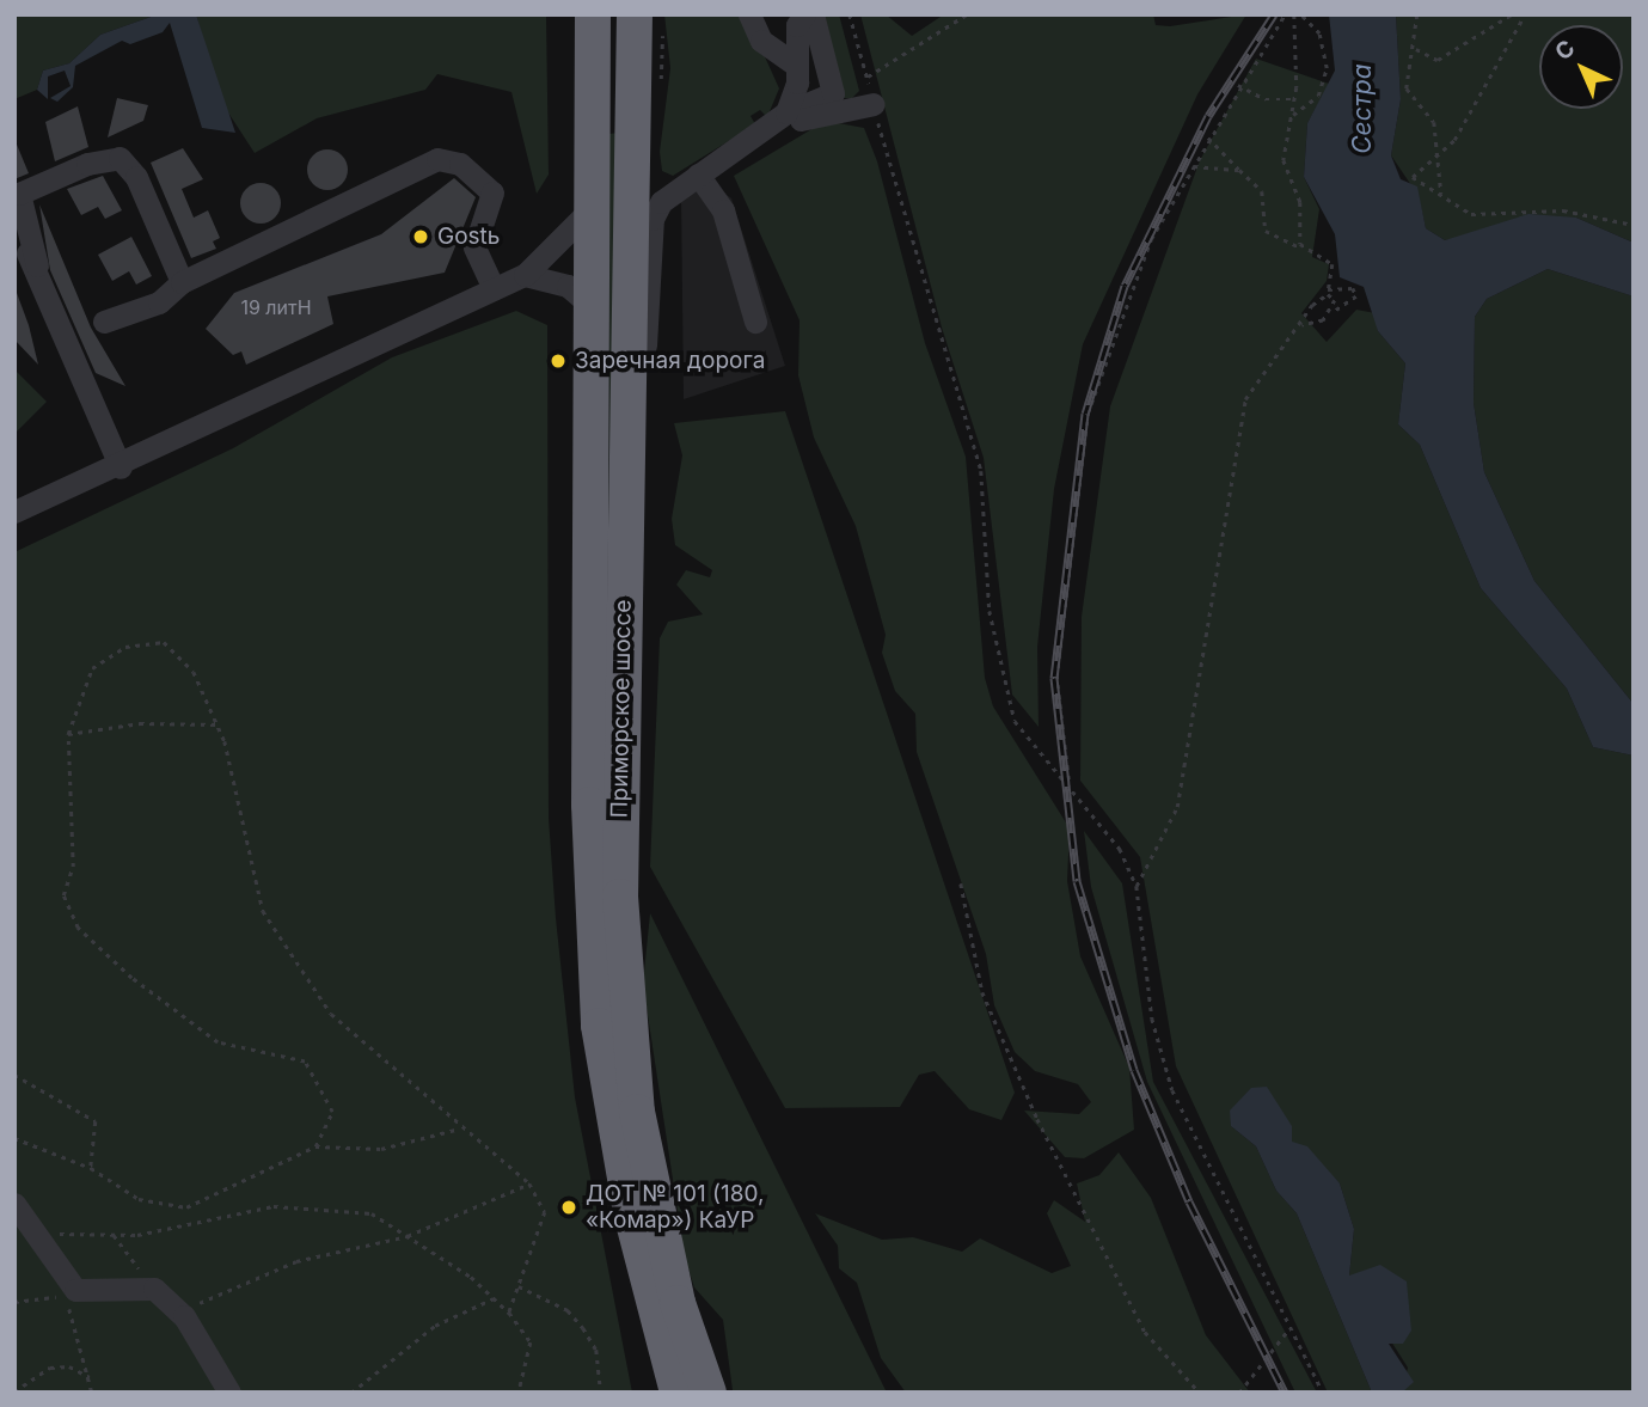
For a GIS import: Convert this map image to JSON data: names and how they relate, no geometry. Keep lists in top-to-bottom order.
{
  "streets": {
    "highway": ["Приморское шоссе"]
  },
  "water": ["Сестра"],
  "places": ["Gostь", "Заречная дорога", "ДОТ № 101 (180, «Комар») КаУР"],
  "house_numbers": ["19 литН"],
  "north": "top left"
}
